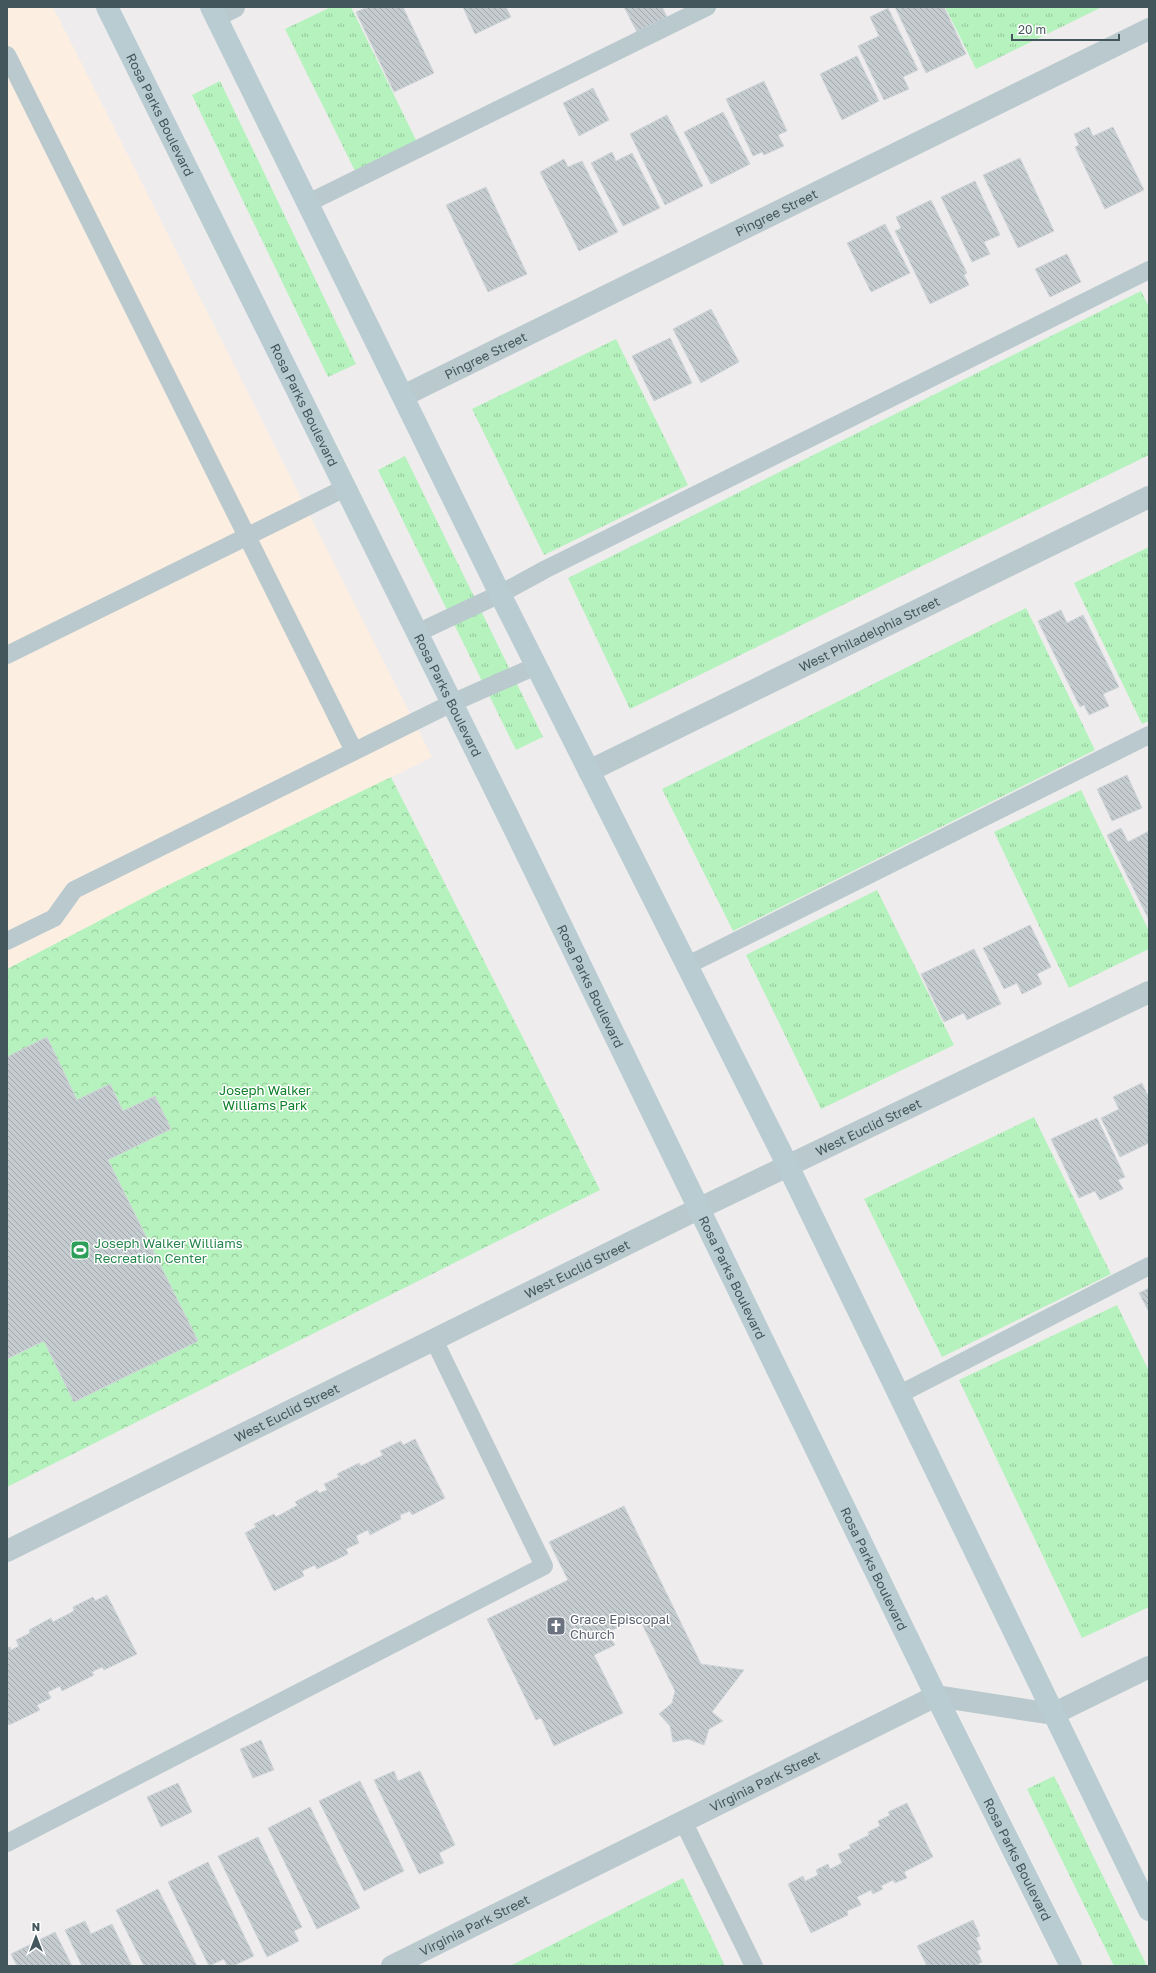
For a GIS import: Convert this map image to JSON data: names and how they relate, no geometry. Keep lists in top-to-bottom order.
{
  "streets": {
    "street": [
      "Rosa Parks Boulevard",
      "Pingree Street",
      "West Philadelphia Street",
      "West Euclid Street",
      "Virginia Park Street"
    ]
  },
  "crossings": [
    ["Rosa Parks Boulevard", "West Euclid Street"],
    ["Rosa Parks Boulevard", "Virginia Park Street"]
  ],
  "parks": ["Joseph Walker Williams Park"],
  "places": {
    "sports": ["Joseph Walker Williams Recreation Center"],
    "church": ["Grace Episcopal Church"]
  },
  "scale_bar": "20 m",
  "north": "top"
}
